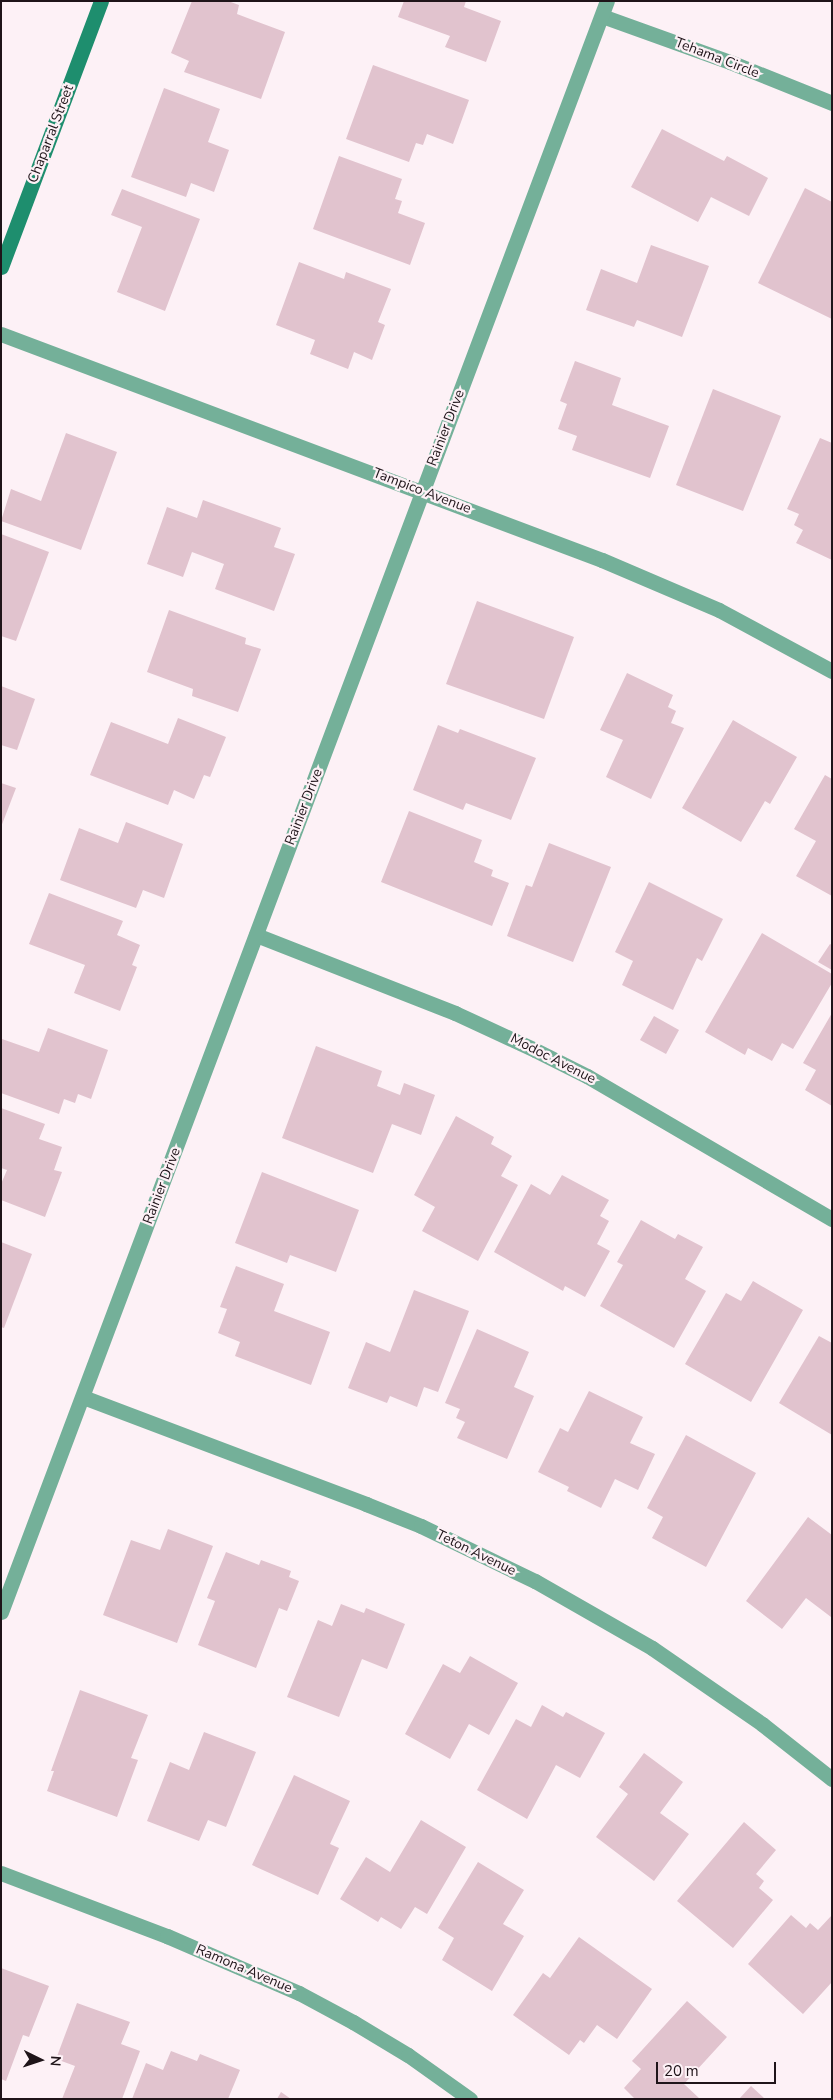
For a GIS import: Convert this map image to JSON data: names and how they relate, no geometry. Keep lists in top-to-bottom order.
{
  "streets": {
    "street": [
      "Tehama Circle",
      "Chaparral Street",
      "Rainier Drive",
      "Tampico Avenue",
      "Modoc Avenue",
      "Teton Avenue",
      "Ramona Avenue"
    ]
  },
  "crossings": [
    ["Tehama Circle", "Rainier Drive"],
    ["Rainier Drive", "Tampico Avenue"],
    ["Rainier Drive", "Modoc Avenue"],
    ["Rainier Drive", "Teton Avenue"]
  ],
  "scale_bar": "20 m",
  "north": "right"
}
